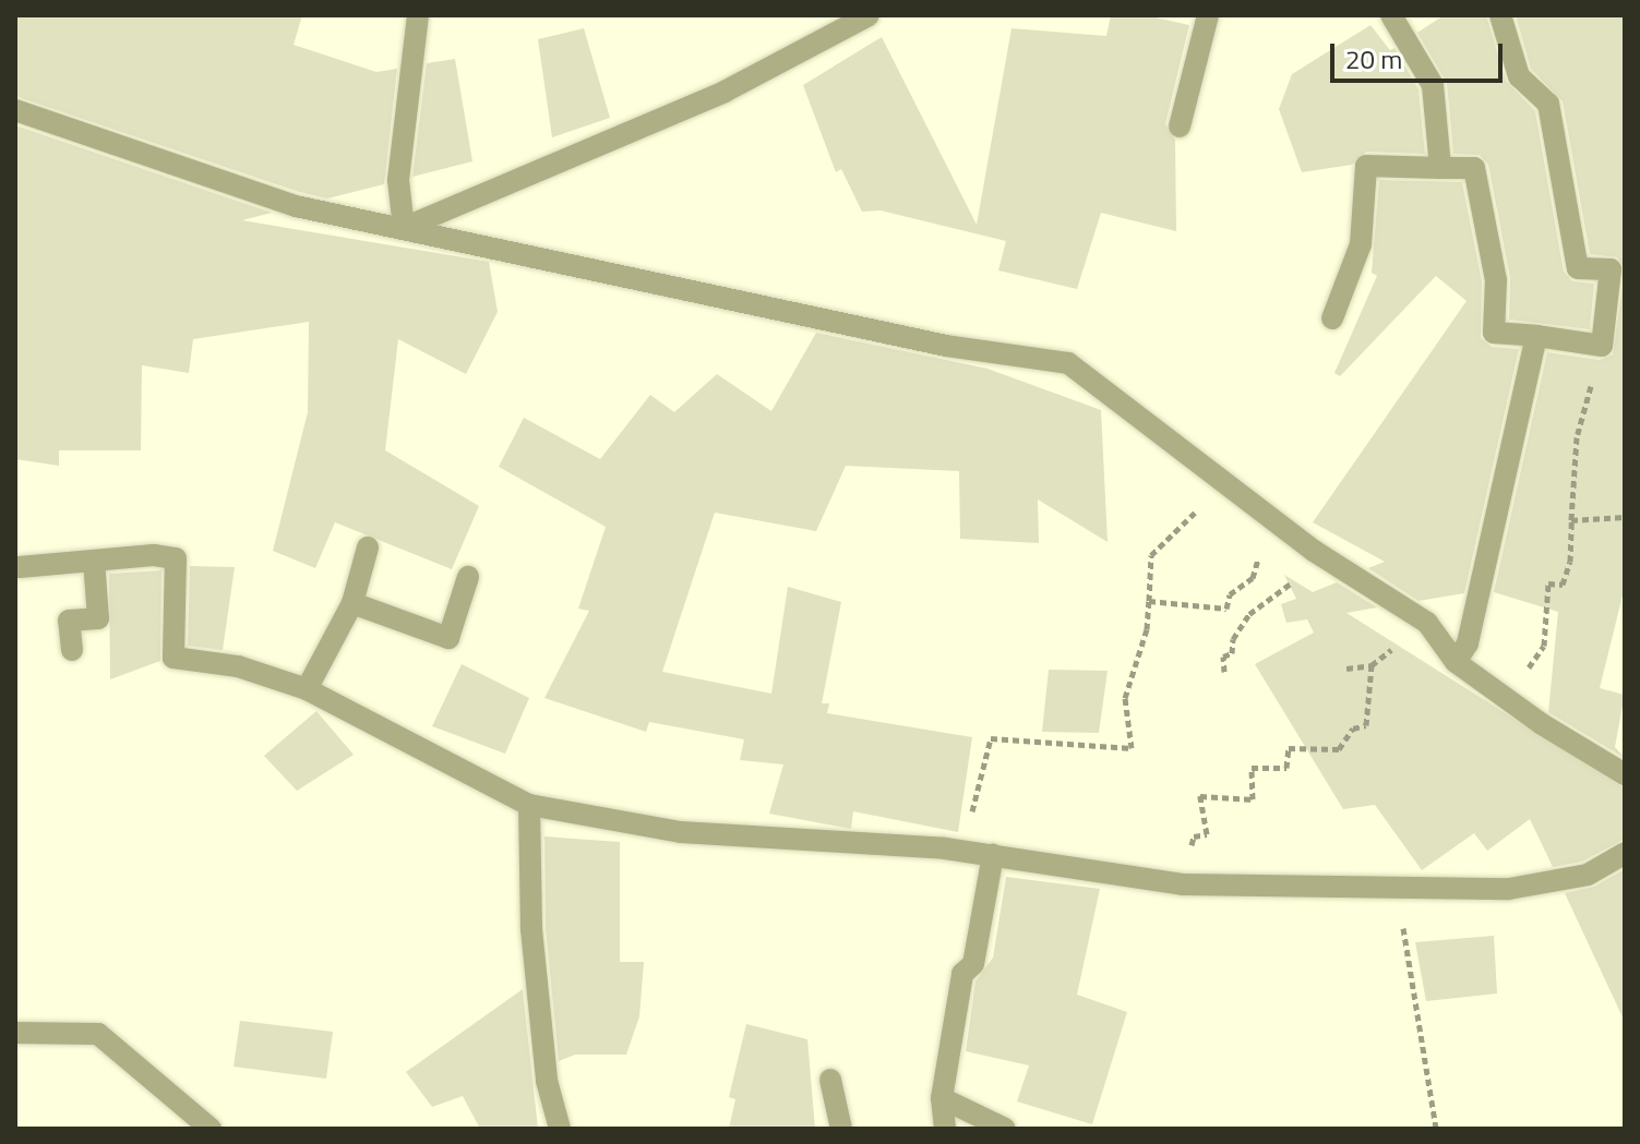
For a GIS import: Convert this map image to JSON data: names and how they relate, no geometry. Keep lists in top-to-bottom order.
{
  "scale_bar": "20 m"
}
